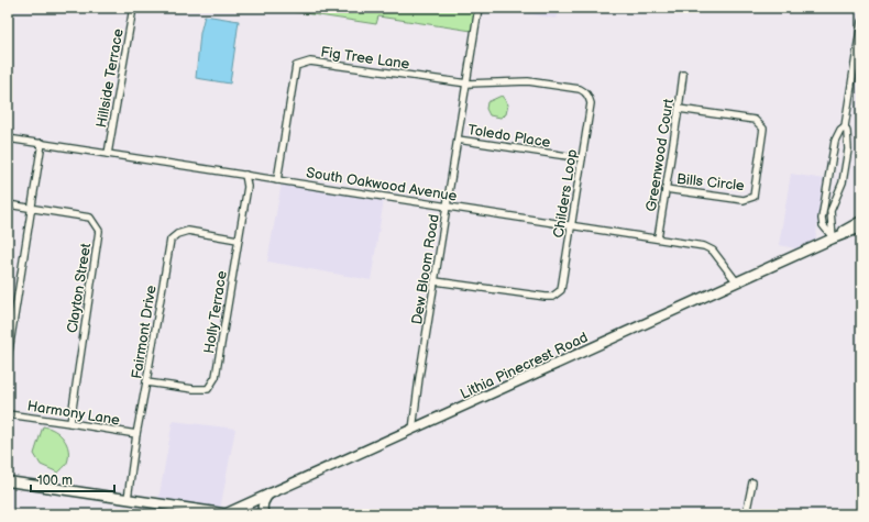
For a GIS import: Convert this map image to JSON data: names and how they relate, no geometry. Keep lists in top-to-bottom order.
{
  "streets": {
    "main road": ["Lithia Pinecrest Road"],
    "street": [
      "Fig Tree Lane",
      "Hillside Terrace",
      "Toledo Place",
      "Greenwood Court",
      "Bills Circle",
      "South Oakwood Avenue",
      "Childers Loop",
      "Dew Bloom Road",
      "Clayton Street",
      "Holly Terrace",
      "Fairmont Drive",
      "Harmony Lane"
    ]
  },
  "crossings": [
    ["Fig Tree Lane", "South Oakwood Avenue"],
    ["Fig Tree Lane", "Childers Loop"],
    ["Fig Tree Lane", "Dew Bloom Road"],
    ["Hillside Terrace", "South Oakwood Avenue"],
    ["Toledo Place", "Childers Loop"],
    ["Toledo Place", "Dew Bloom Road"],
    ["Greenwood Court", "Bills Circle"],
    ["Greenwood Court", "South Oakwood Avenue"],
    ["South Oakwood Avenue", "Childers Loop"],
    ["South Oakwood Avenue", "Dew Bloom Road"],
    ["South Oakwood Avenue", "Holly Terrace"],
    ["South Oakwood Avenue", "Lithia Pinecrest Road"],
    ["Childers Loop", "Dew Bloom Road"],
    ["Dew Bloom Road", "Lithia Pinecrest Road"],
    ["Clayton Street", "Harmony Lane"],
    ["Holly Terrace", "Fairmont Drive"],
    ["Fairmont Drive", "Harmony Lane"]
  ],
  "scale_bar": "100 m"
}
